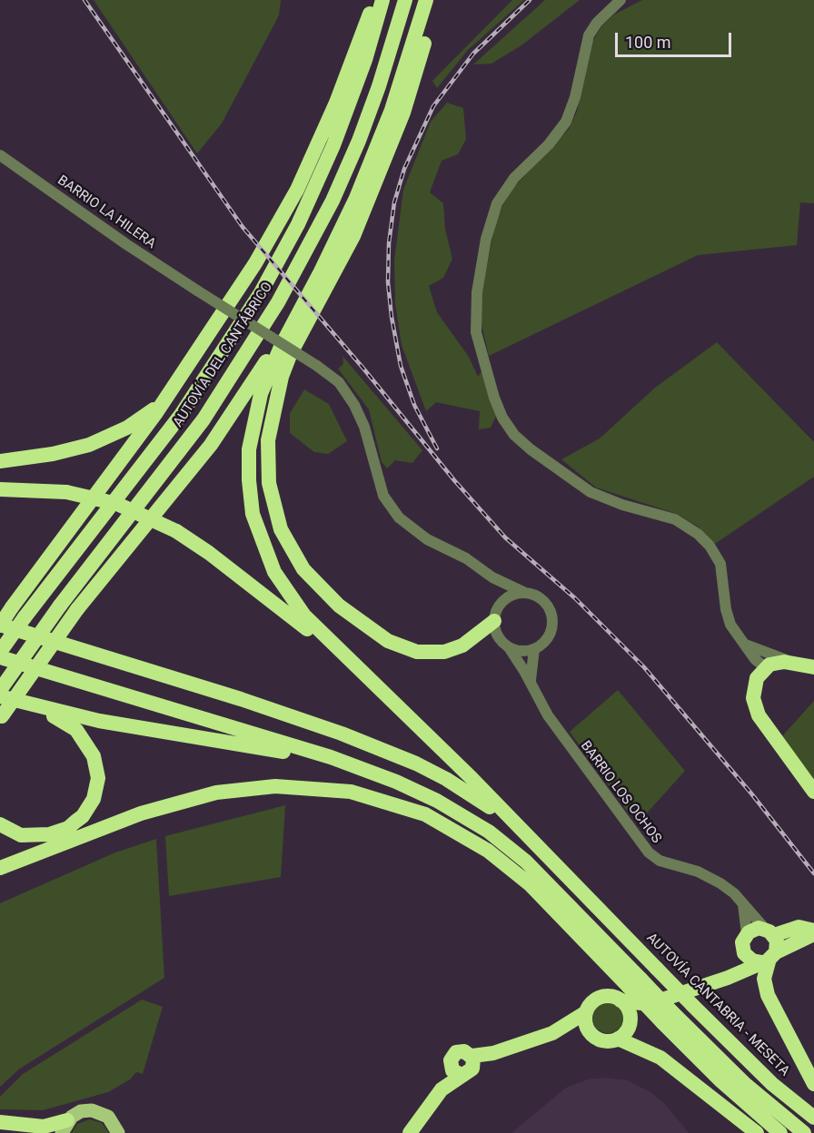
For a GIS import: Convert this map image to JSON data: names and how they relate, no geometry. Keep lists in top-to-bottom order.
{
  "streets": {
    "highway": ["AUTOVÍA DEL CANTÁBRICO", "AUTOVÍA CANTABRIA - MESETA"],
    "street": ["BARRIO LA HILERA", "BARRIO LOS OCHOS"]
  },
  "crossings": [
    ["BARRIO LA HILERA", "BARRIO LOS OCHOS"]
  ],
  "scale_bar": "100 m"
}
